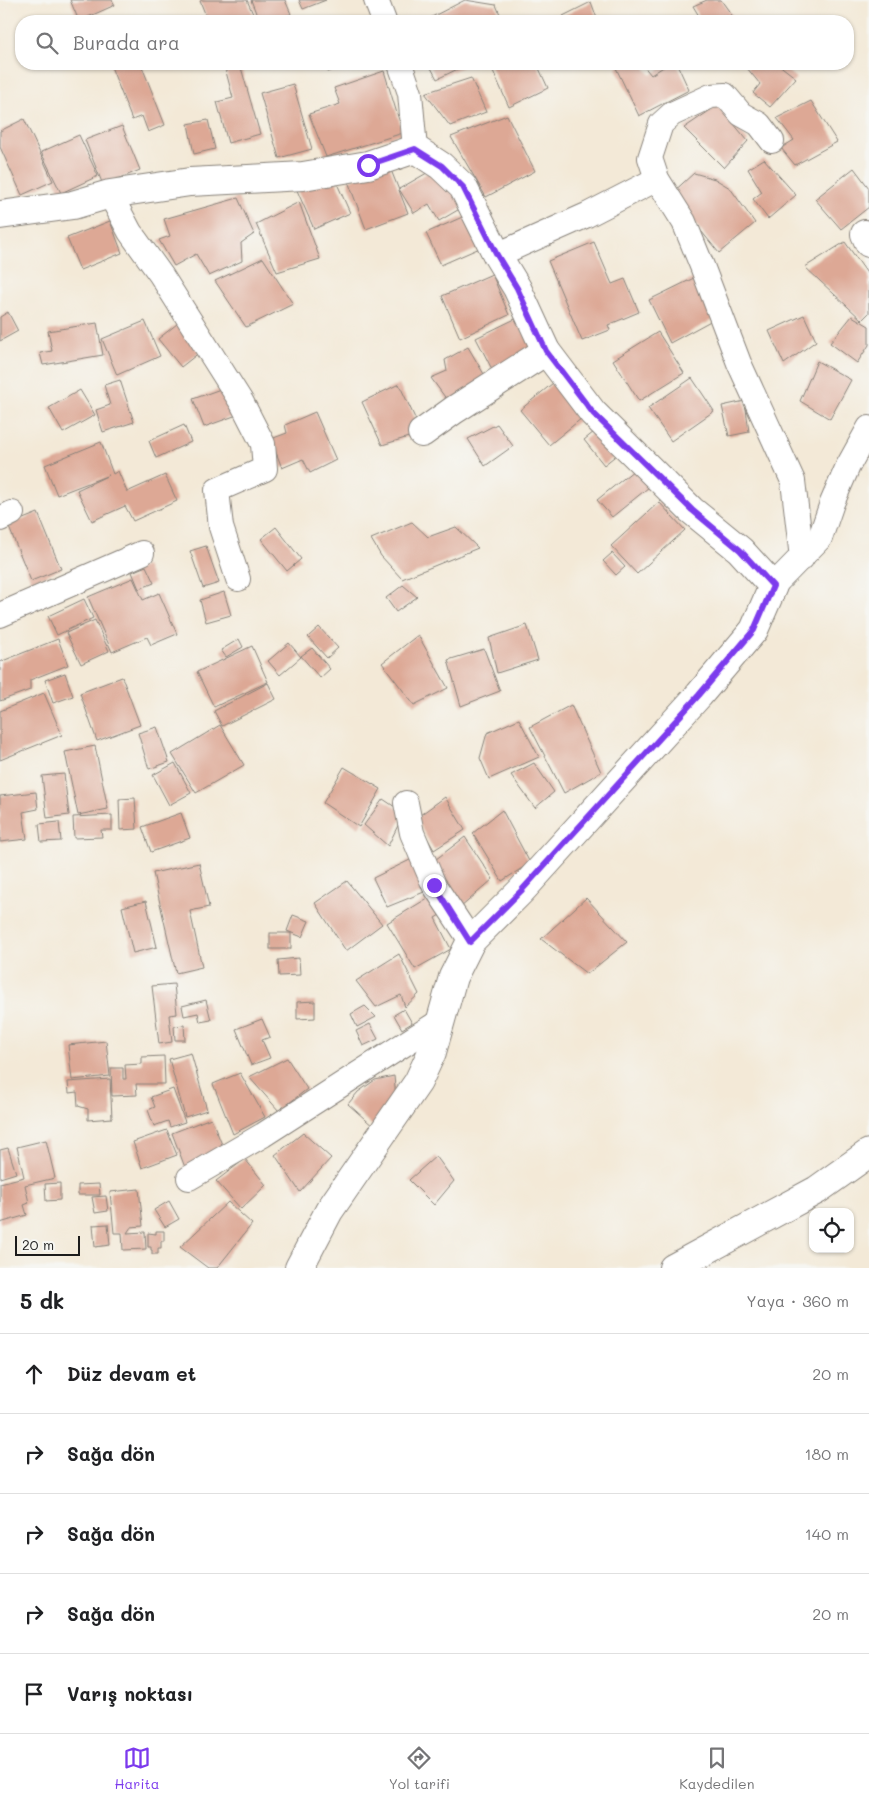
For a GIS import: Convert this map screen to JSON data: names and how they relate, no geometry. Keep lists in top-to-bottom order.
{
  "scale_bar": "20 m",
  "page": {
    "search": "Burada ara",
    "scale": "20 m",
    "heading": ["5 dk", "Yaya · 360 m"],
    "list": [
      ["Düz devam et", "20 m"],
      ["Sağa dön", "180 m"],
      ["Sağa dön", "140 m"],
      ["Sağa dön", "20 m"],
      "Varış noktası"
    ],
    "nav": ["Harita", "Yol tarifi", "Kaydedilen"]
  }
}
